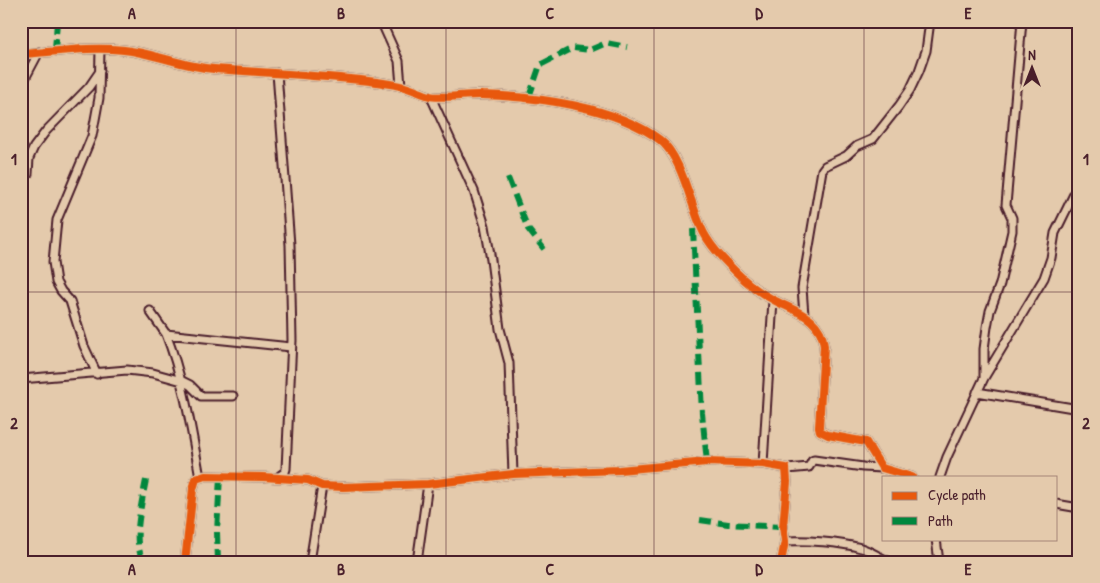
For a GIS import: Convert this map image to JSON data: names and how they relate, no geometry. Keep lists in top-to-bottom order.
{
  "legend": ["Cycle path", "Path"],
  "north": "top",
  "grid": {
    "columns": [
      "A",
      "B",
      "C",
      "D",
      "E"
    ],
    "rows": ["1", "2"]
  }
}
